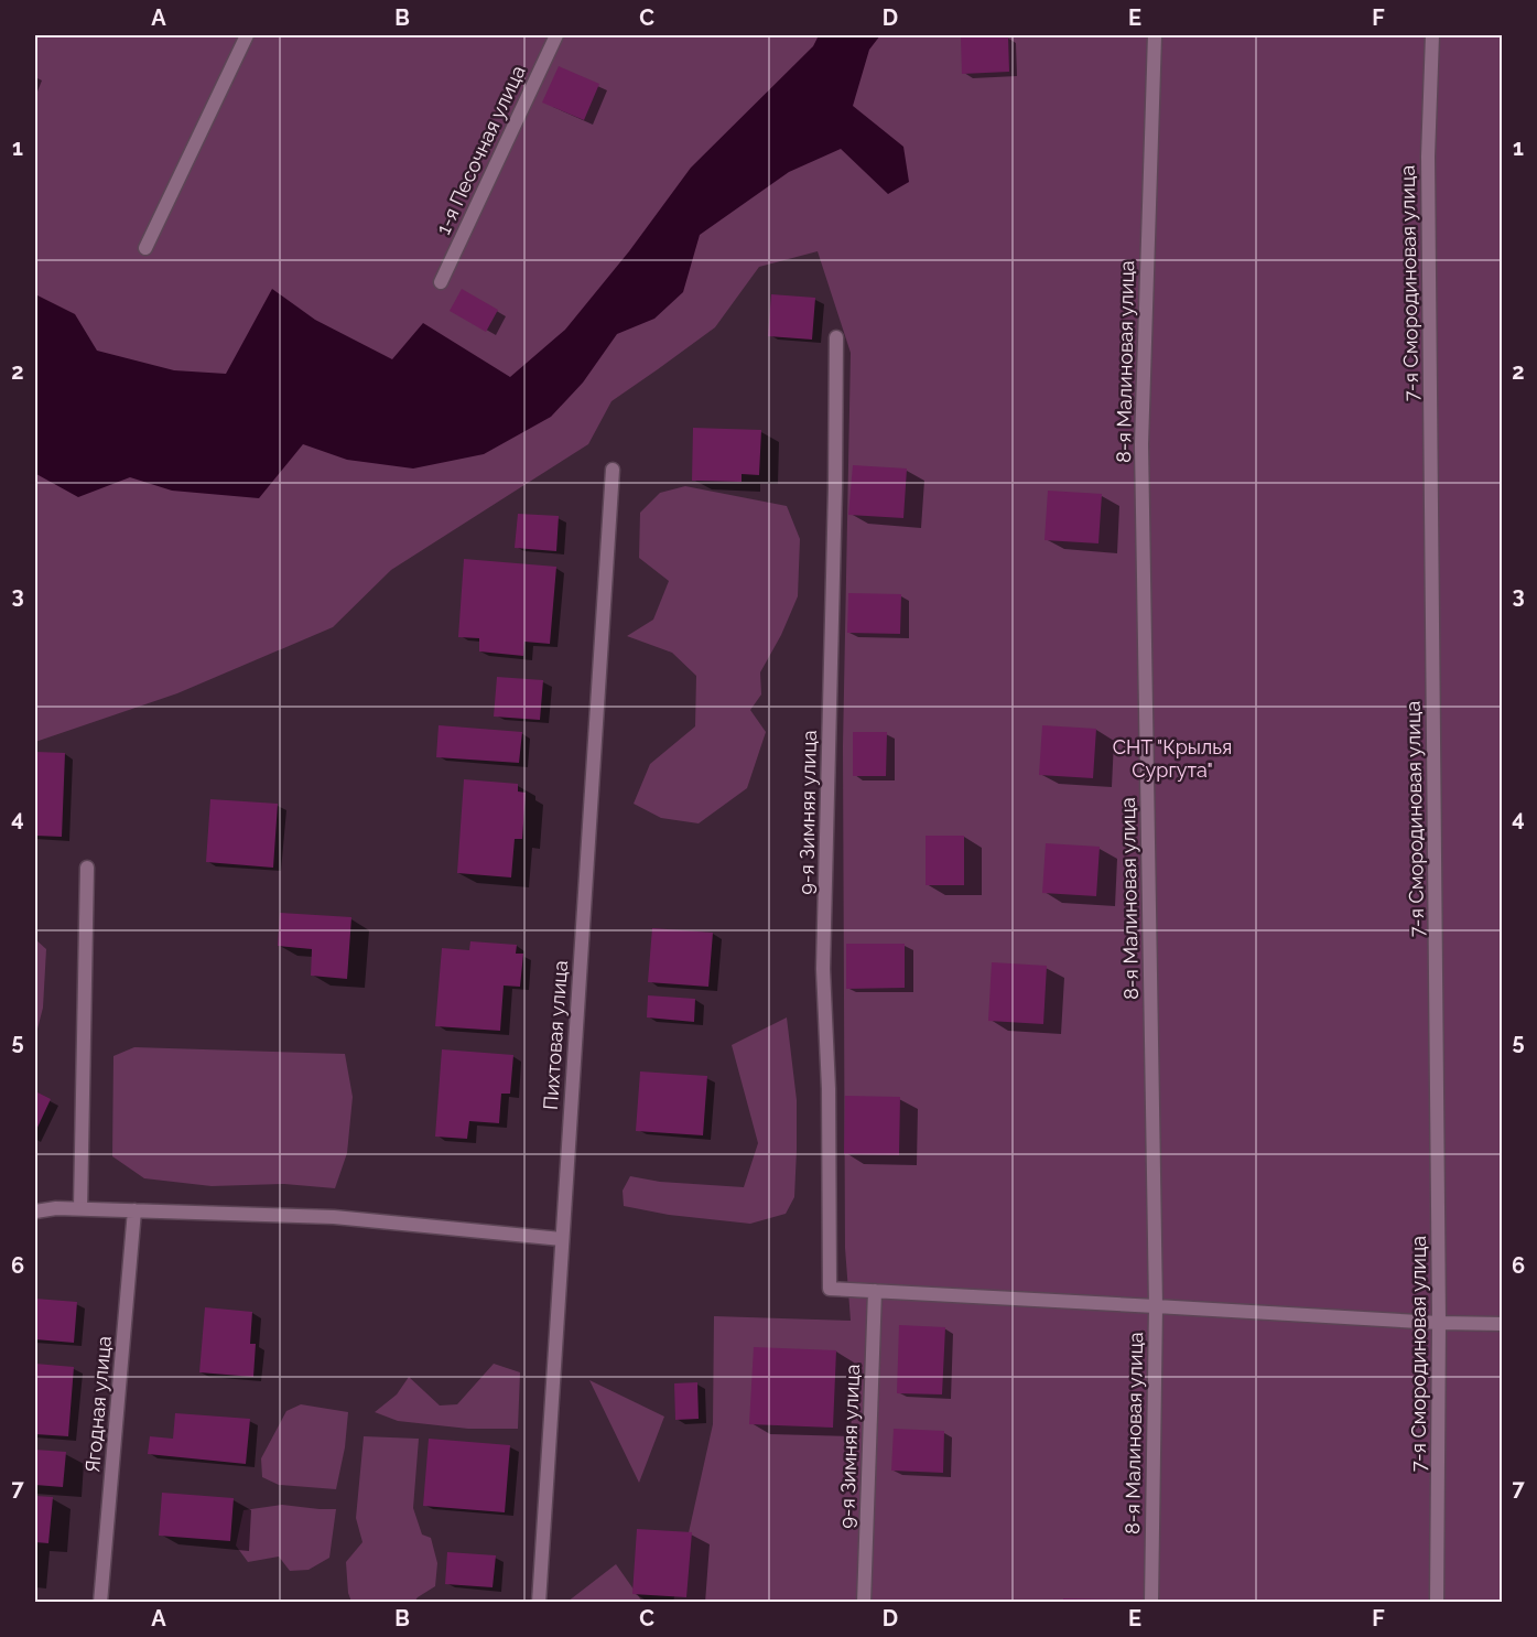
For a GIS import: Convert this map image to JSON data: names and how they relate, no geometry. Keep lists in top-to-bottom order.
{
  "streets": {
    "street": [
      "1-я Песочная улица",
      "7-я Смородиновая улица",
      "8-я Малиновая улица",
      "9-я Зимняя улица",
      "Пихтовая улица",
      "Ягодная улица"
    ]
  },
  "parks": ["CНТ \"Крылья Сургута\""],
  "grid": {
    "columns": [
      "A",
      "B",
      "C",
      "D",
      "E",
      "F"
    ],
    "rows": [
      "1",
      "2",
      "3",
      "4",
      "5",
      "6",
      "7"
    ]
  }
}
